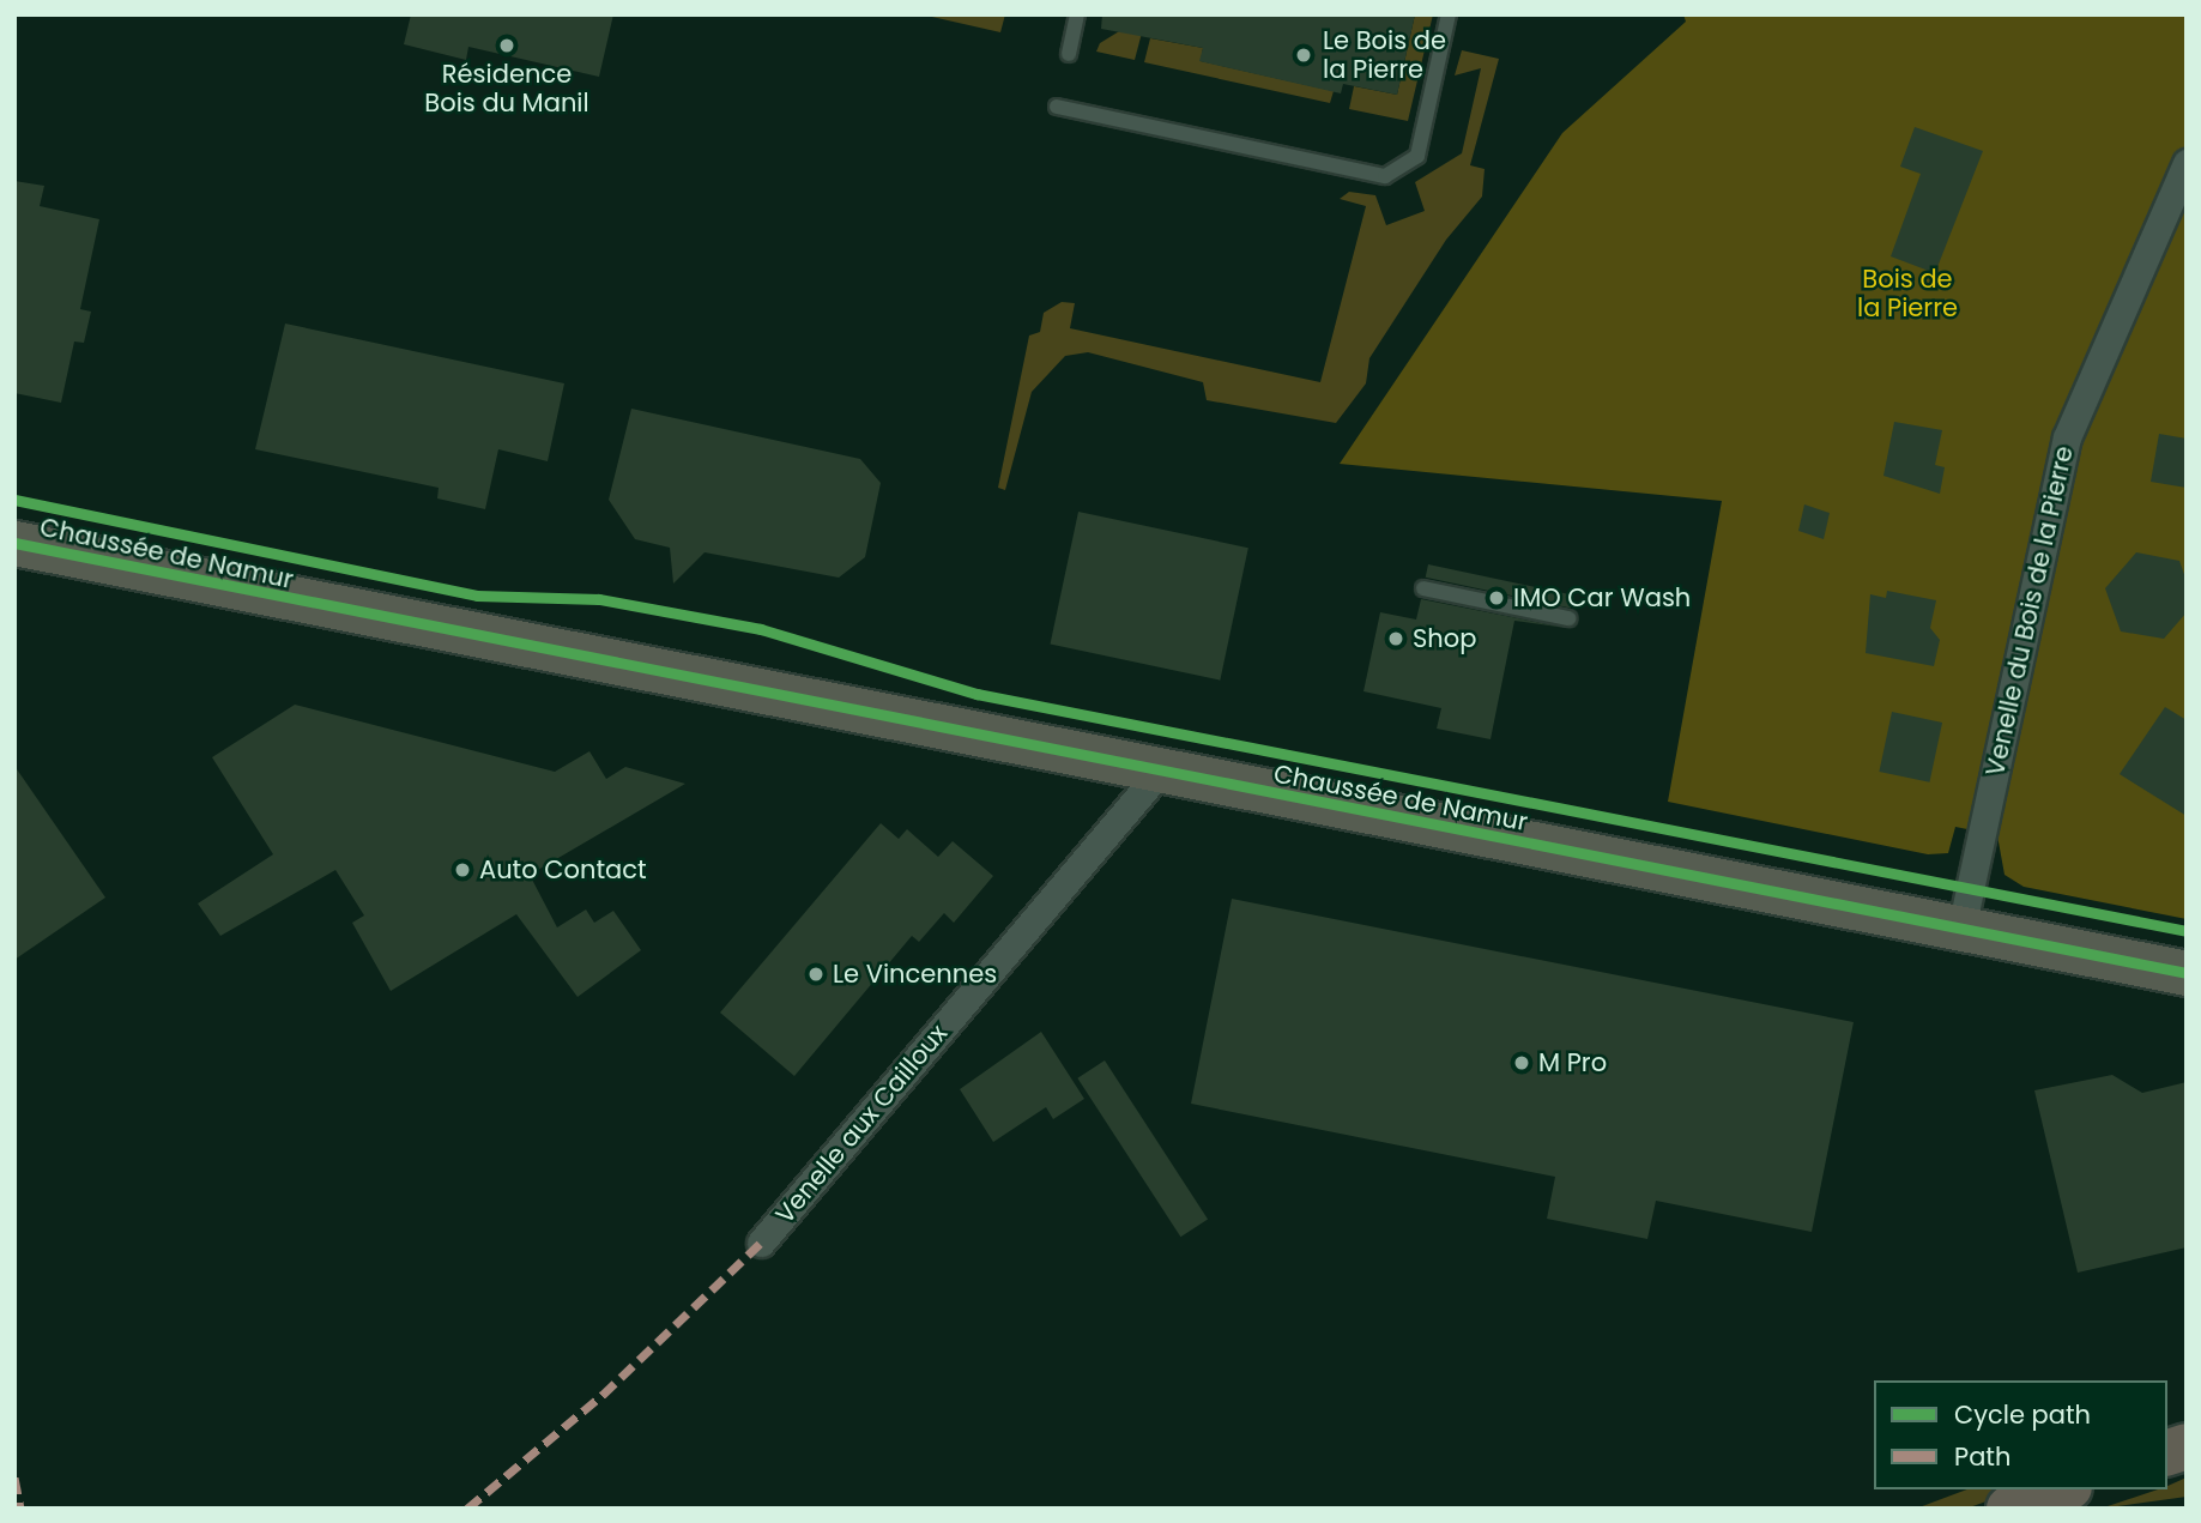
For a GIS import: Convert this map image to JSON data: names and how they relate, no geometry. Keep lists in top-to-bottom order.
{
  "streets": {
    "main road": ["Chaussée de Namur"],
    "street": ["Venelle du Bois de la Pierre", "Venelle aux Cailloux"]
  },
  "crossings": [
    ["Chaussée de Namur", "Venelle du Bois de la Pierre"],
    ["Chaussée de Namur", "Venelle aux Cailloux"]
  ],
  "parks": ["Bois de la Pierre"],
  "places": [
    "Résidence Bois du Manil",
    "Le Bois de la Pierre",
    "IMO Car Wash",
    "Shop",
    "Auto Contact",
    "Le Vincennes",
    "M Pro"
  ],
  "legend": ["Cycle path", "Path"]
}
